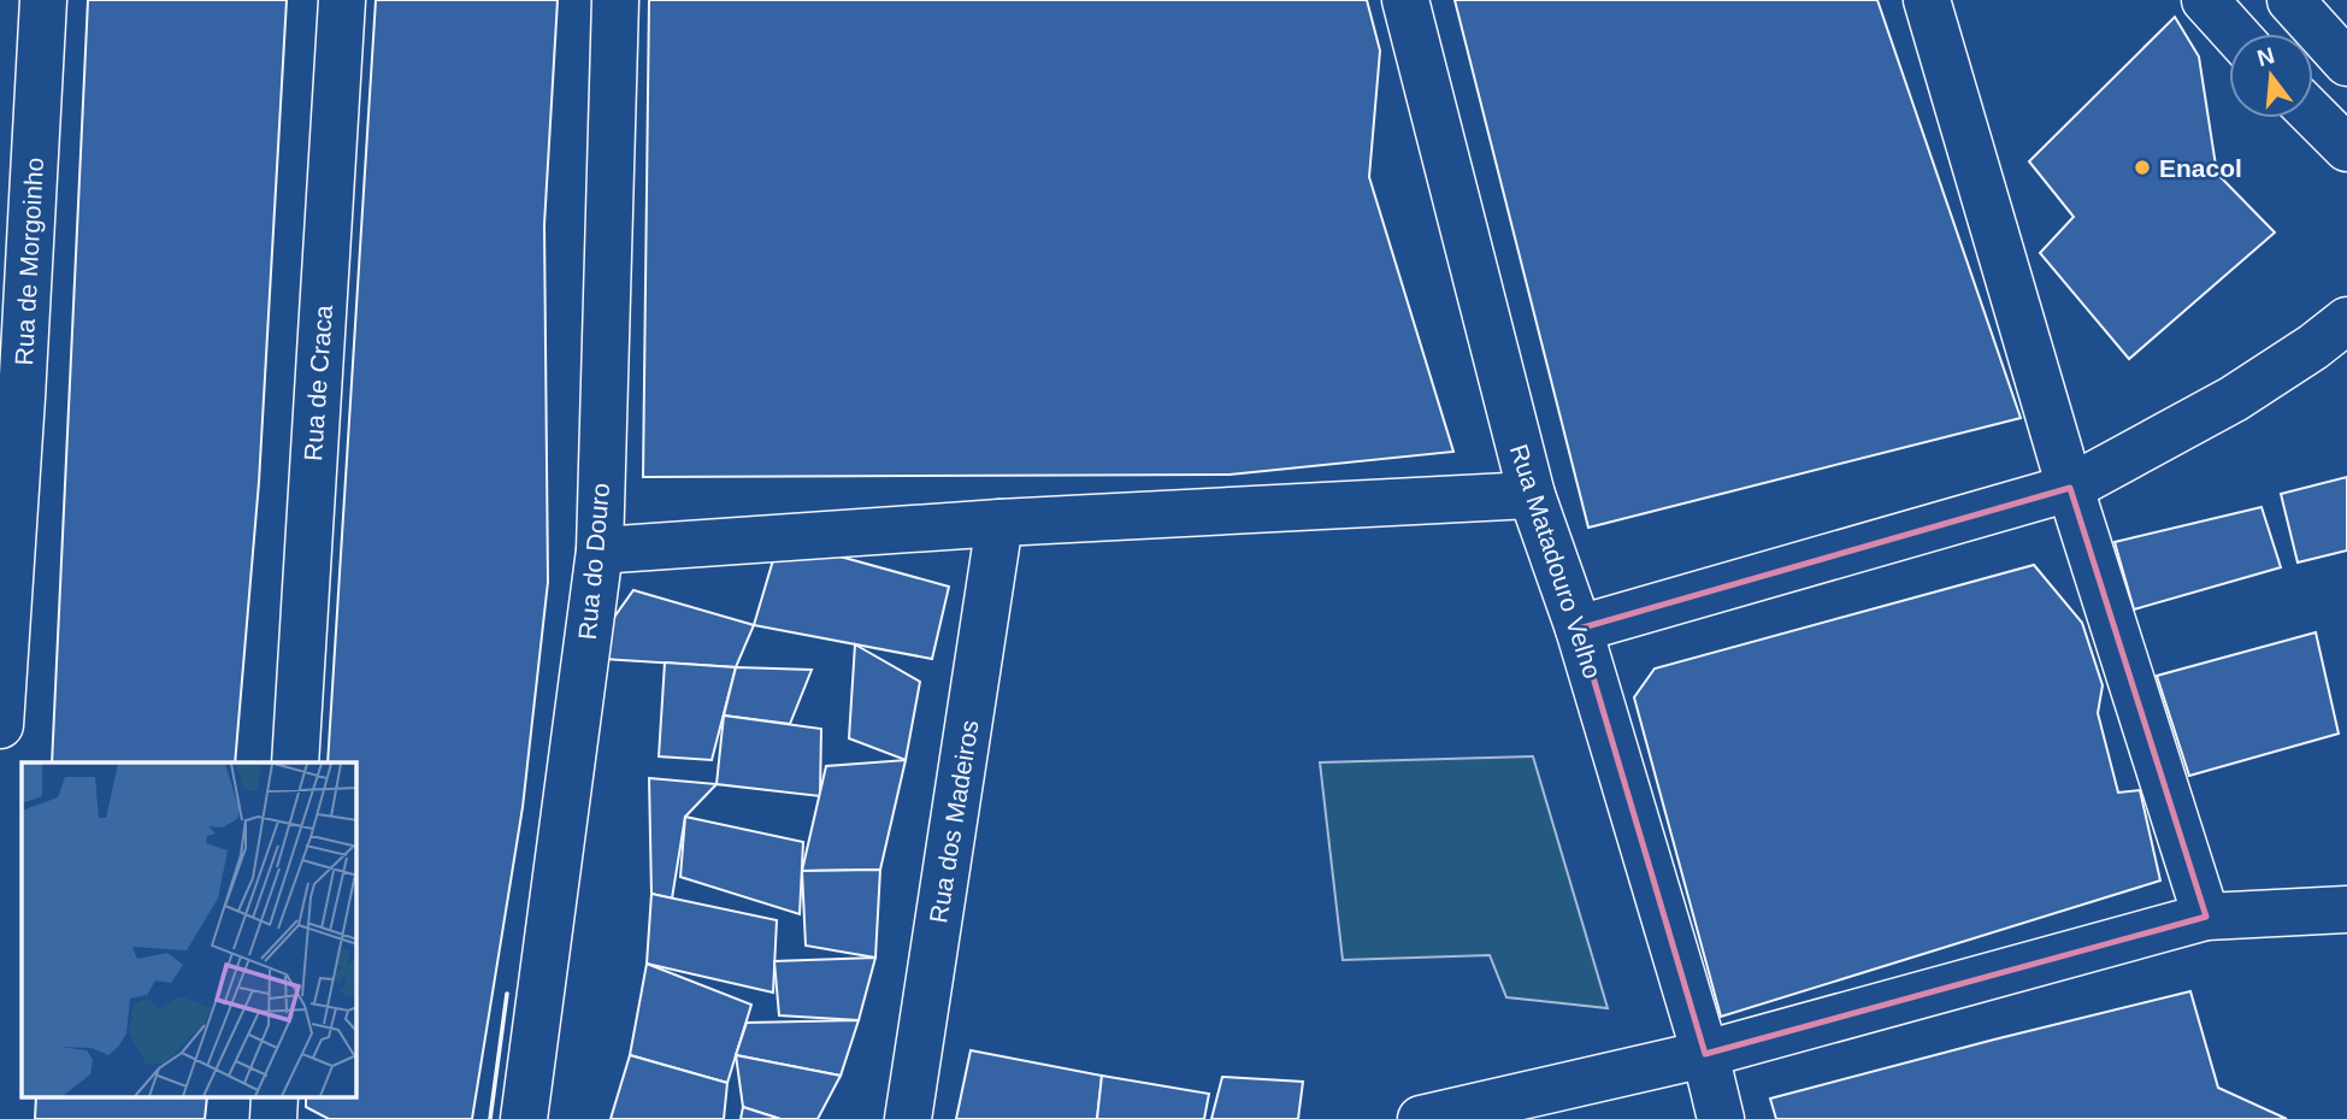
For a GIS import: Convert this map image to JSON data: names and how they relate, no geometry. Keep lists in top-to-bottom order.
{
  "streets": {
    "street": [
      "Rua de Morgoinho",
      "Rua de Craca",
      "Rua do Douro",
      "Rua Matadouro Velho",
      "Rua dos Madeiros"
    ]
  },
  "places": ["Enacol"],
  "north": "top"
}
